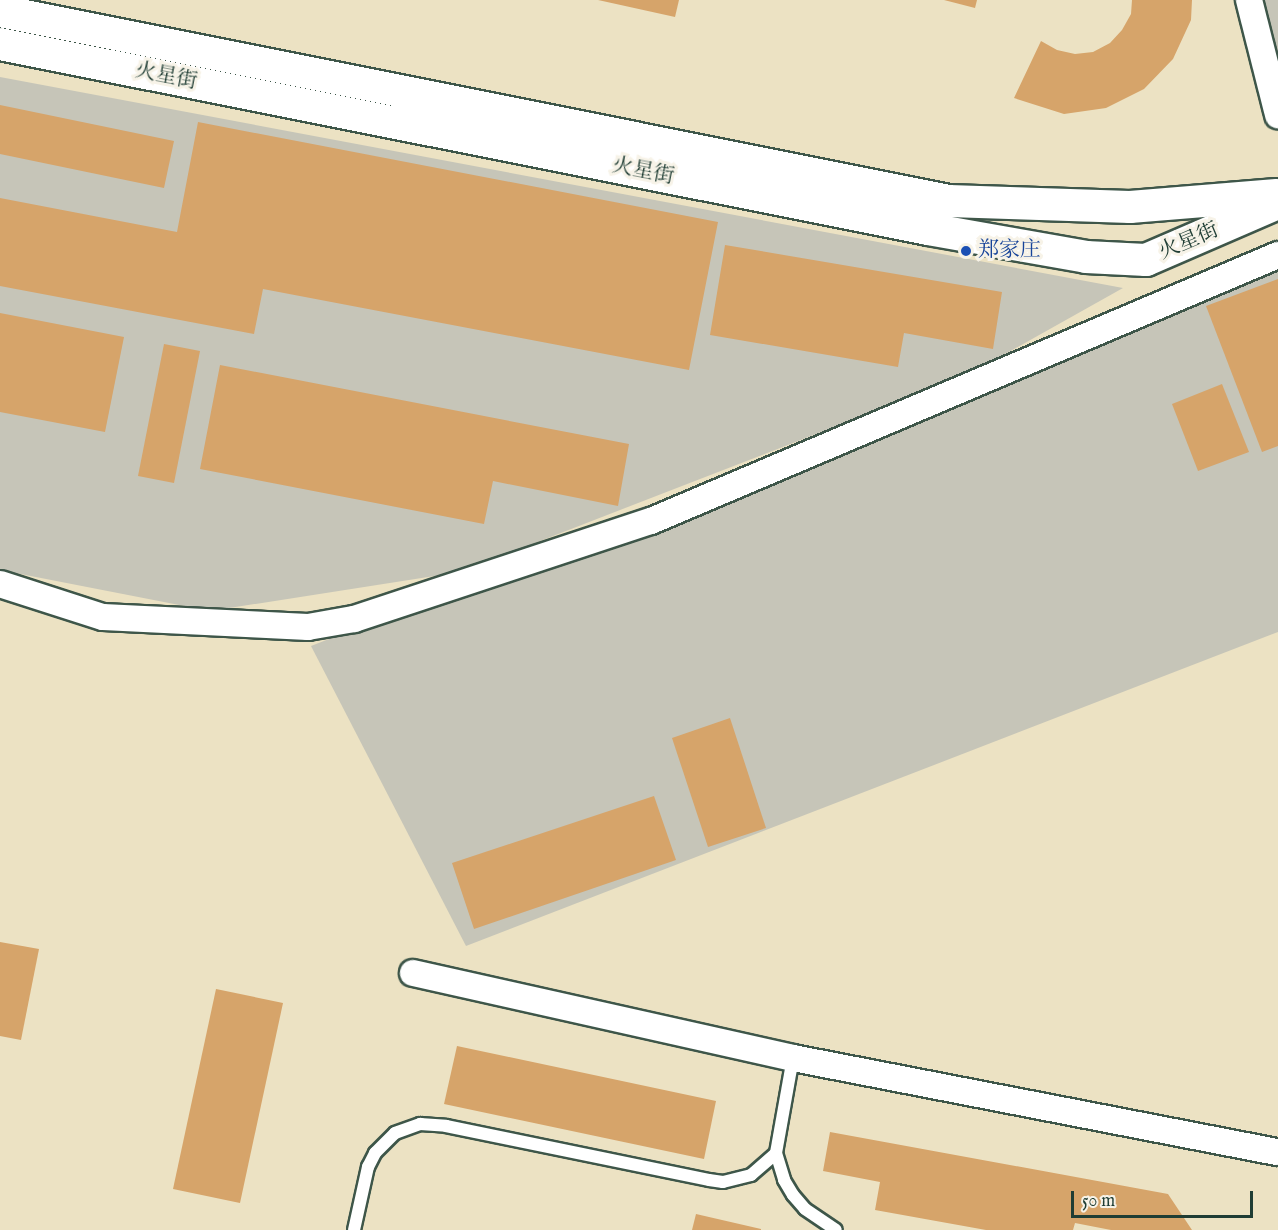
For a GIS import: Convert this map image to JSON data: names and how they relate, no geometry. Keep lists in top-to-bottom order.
{
  "streets": {
    "street": ["火星街"]
  },
  "places": ["郑家庄"],
  "scale_bar": "50 m"
}
